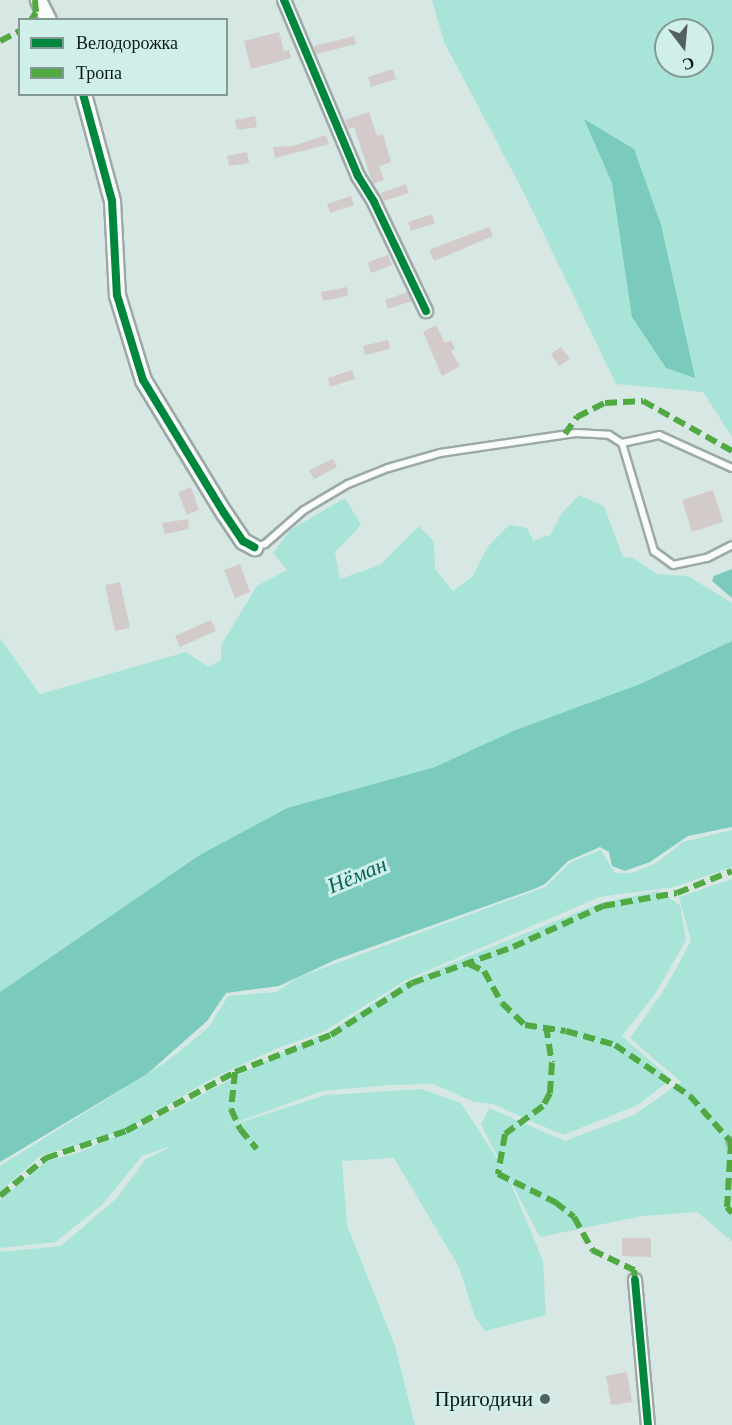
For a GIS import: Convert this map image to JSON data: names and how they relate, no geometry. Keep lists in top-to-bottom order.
{
  "water": ["Нёман"],
  "places": ["Пригодичи"],
  "legend": ["Велодорожка", "Тропа"],
  "north": "bottom"
}
